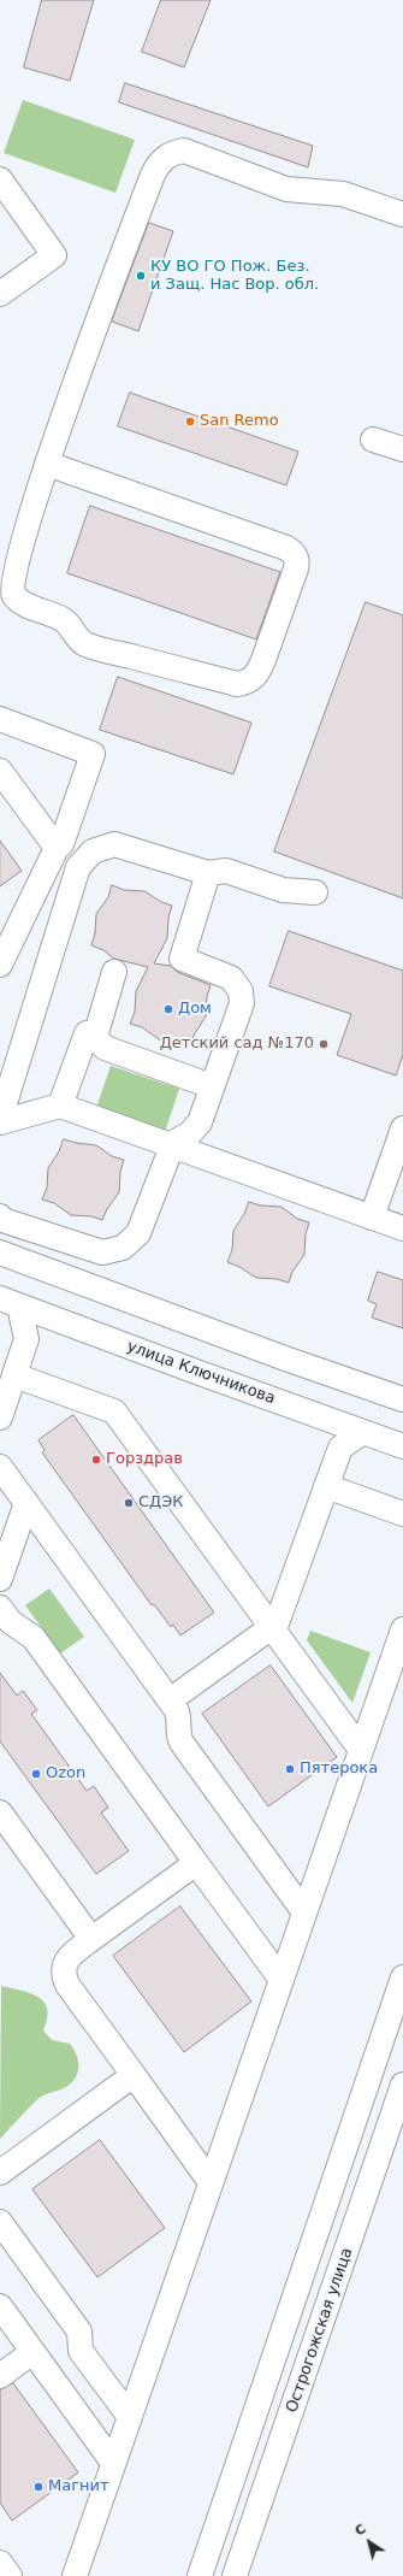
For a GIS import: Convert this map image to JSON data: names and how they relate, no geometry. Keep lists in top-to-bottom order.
{
  "streets": {
    "street": ["улица Ключникова", "Острогожская улица"]
  },
  "places": [
    "КУ ВО ГО Пож. Без. и Защ. Нас Вор. обл.",
    "San Remo",
    "Дом",
    "Детский сад №170",
    "Горздрав",
    "СДЭК",
    "Пятерока",
    "Ozon",
    "Магнит"
  ],
  "north": "top left"
}
